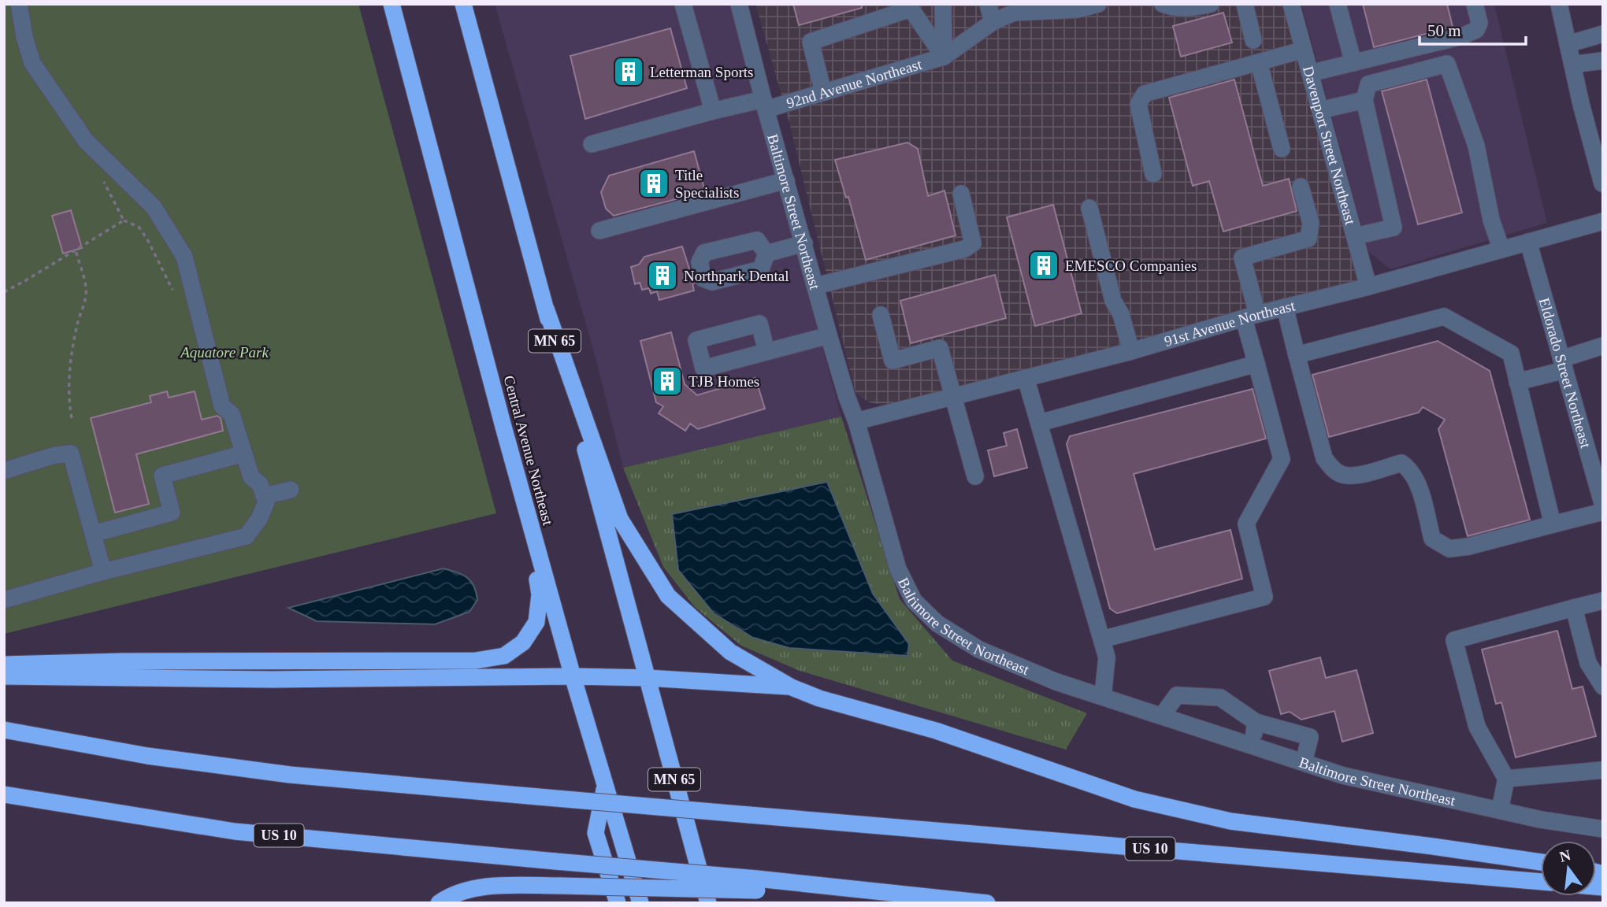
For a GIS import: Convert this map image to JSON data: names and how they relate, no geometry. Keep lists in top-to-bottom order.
{
  "streets": {
    "highway": ["MN 65", "Central Avenue Northeast", "US 10"],
    "street": [
      "92nd Avenue Northeast",
      "Davenport Street Northeast",
      "Baltimore Street Northeast",
      "91st Avenue Northeast",
      "Eldorado Street Northeast"
    ]
  },
  "crossings": [
    ["92nd Avenue Northeast", "Baltimore Street Northeast"],
    ["Davenport Street Northeast", "91st Avenue Northeast"],
    ["Baltimore Street Northeast", "91st Avenue Northeast"],
    ["91st Avenue Northeast", "Eldorado Street Northeast"]
  ],
  "parks": ["Aquatore Park"],
  "places": {
    "building": [
      "Letterman Sports",
      "Title Specialists",
      "EMESCO Companies",
      "Northpark Dental",
      "TJB Homes"
    ]
  },
  "scale_bar": "50 m",
  "north": "top"
}
